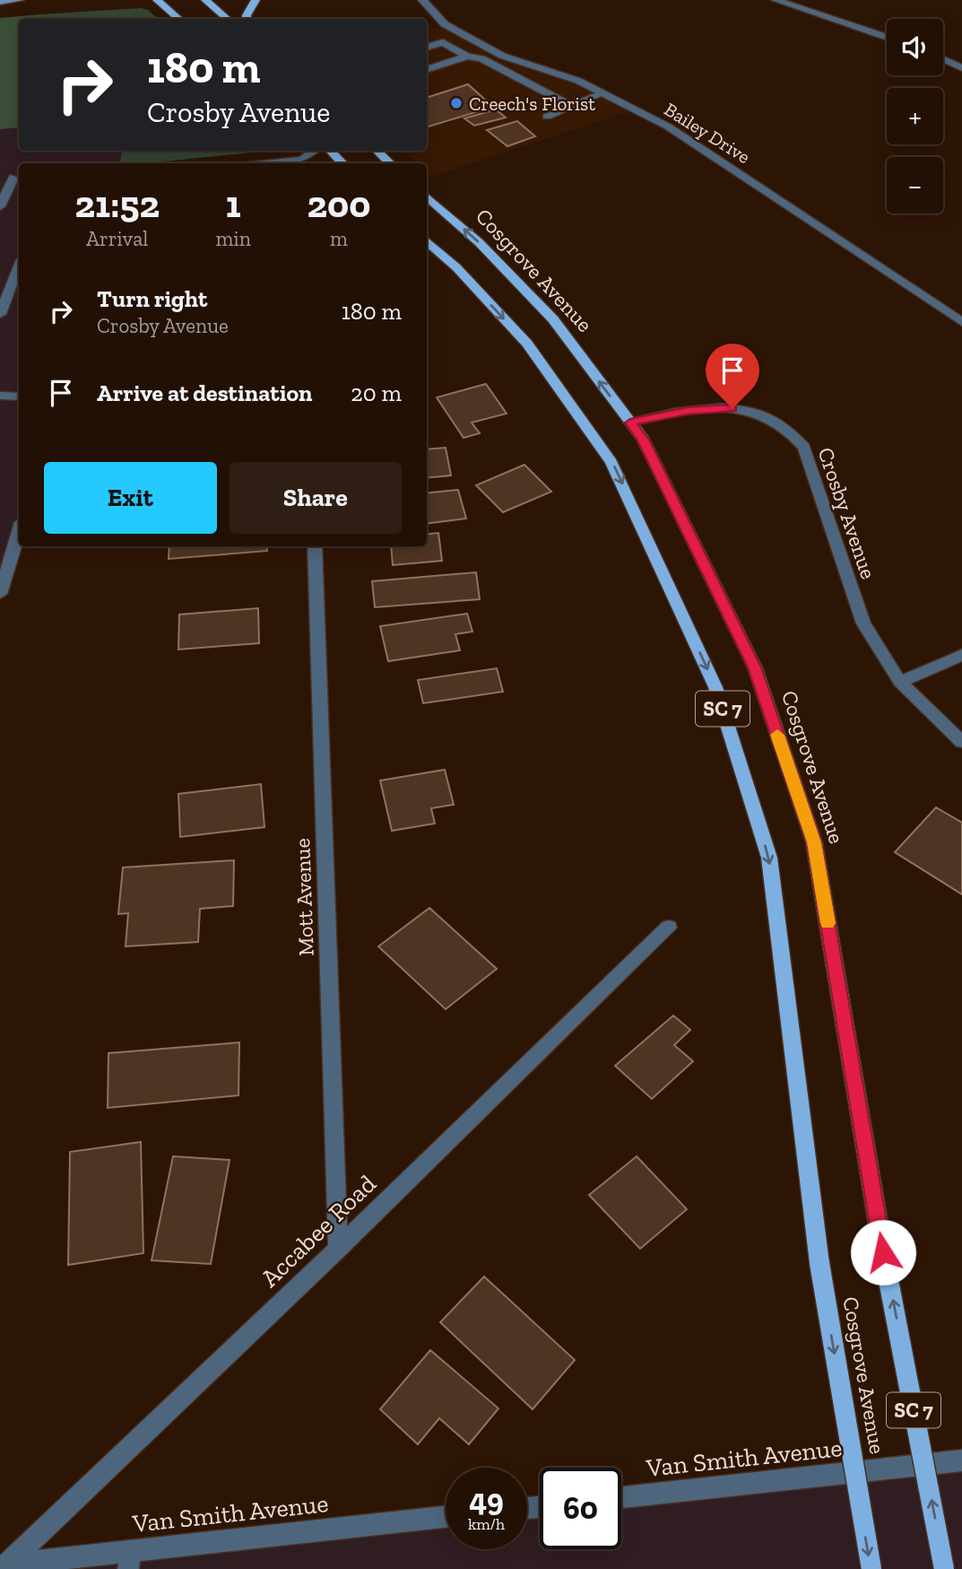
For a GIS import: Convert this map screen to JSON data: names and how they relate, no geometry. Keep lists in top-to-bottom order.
{
  "streets": {
    "main road": ["Cosgrove Avenue", "SC 7"],
    "street": [
      "Bailey Drive",
      "Crosby Avenue",
      "Mott Avenue",
      "Accabee Road",
      "Van Smith Avenue"
    ]
  },
  "crossings": [
    ["Cosgrove Avenue", "Crosby Avenue"],
    ["Mott Avenue", "Accabee Road"],
    ["Accabee Road", "Van Smith Avenue"]
  ],
  "places": ["Creech's Florist"],
  "page": {
    "map_buttons": ["+", "−"],
    "turn": ["180 m", "Crosby Avenue"],
    "eta": [
      "21:52",
      "Arrival",
      "1",
      "min",
      "200",
      "m"
    ],
    "list": [
      {
        "name": "Turn right",
        "note": "Crosby Avenue",
        "value": "180 m"
      },
      {
        "name": "Arrive at destination",
        "value": "20 m"
      }
    ],
    "buttons": ["Exit", "Share"],
    "speed": "49 km/h",
    "limit": "60"
  }
}
